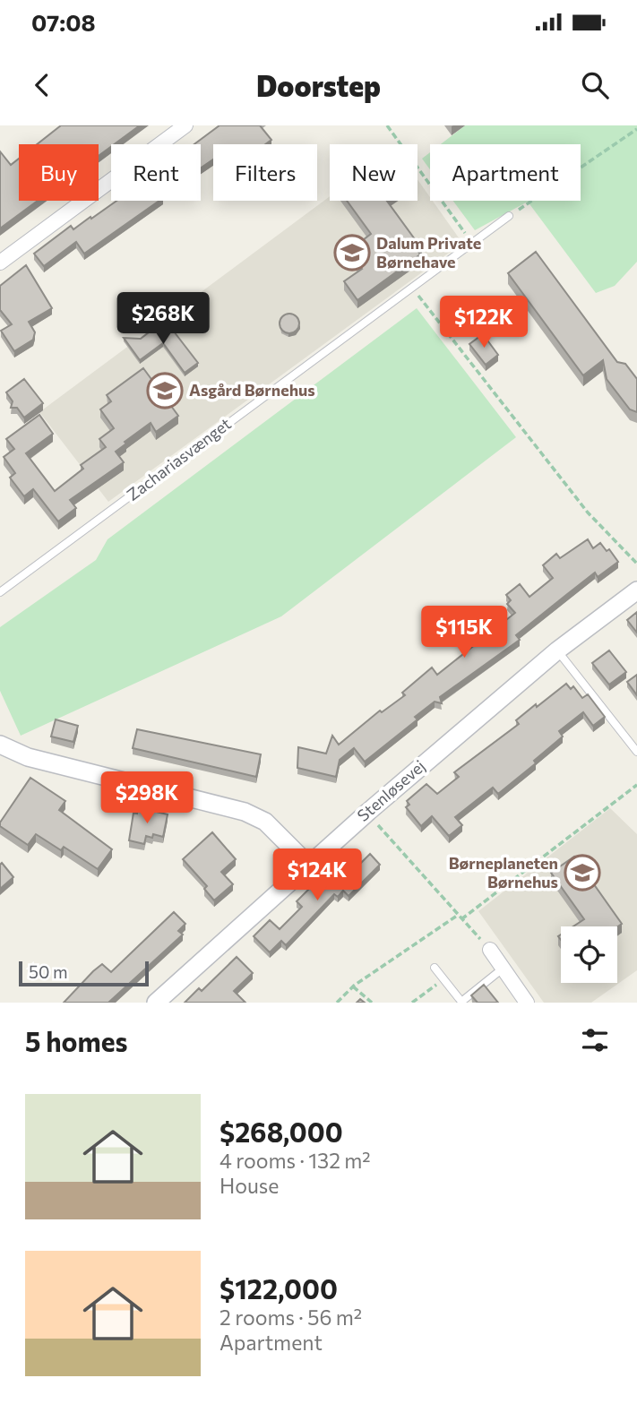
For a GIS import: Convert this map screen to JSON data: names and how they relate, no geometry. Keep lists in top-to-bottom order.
{
  "streets": {
    "street": ["Stenløsevej"],
    "lane": ["Zachariasvænget"]
  },
  "places": {
    "school or university": ["Dalum Private Børnehave", "Asgård Børnehus", "Børneplaneten Børnehus"]
  },
  "scale_bar": "50 m",
  "page": {
    "status": "07:08",
    "header": "Doorstep",
    "chip": [
      "Buy",
      "Rent",
      "Filters",
      "New",
      "Apartment"
    ],
    "price": [
      "$268K",
      "$122K",
      "$115K",
      "$298K",
      "$124K"
    ],
    "scale": "50 m",
    "heading": "5 homes",
    "list": [
      {
        "name": "$268,000",
        "note": "4 rooms · 132 m² · House"
      },
      {
        "name": "$122,000",
        "note": "2 rooms · 56 m² · Apartment"
      }
    ]
  }
}
